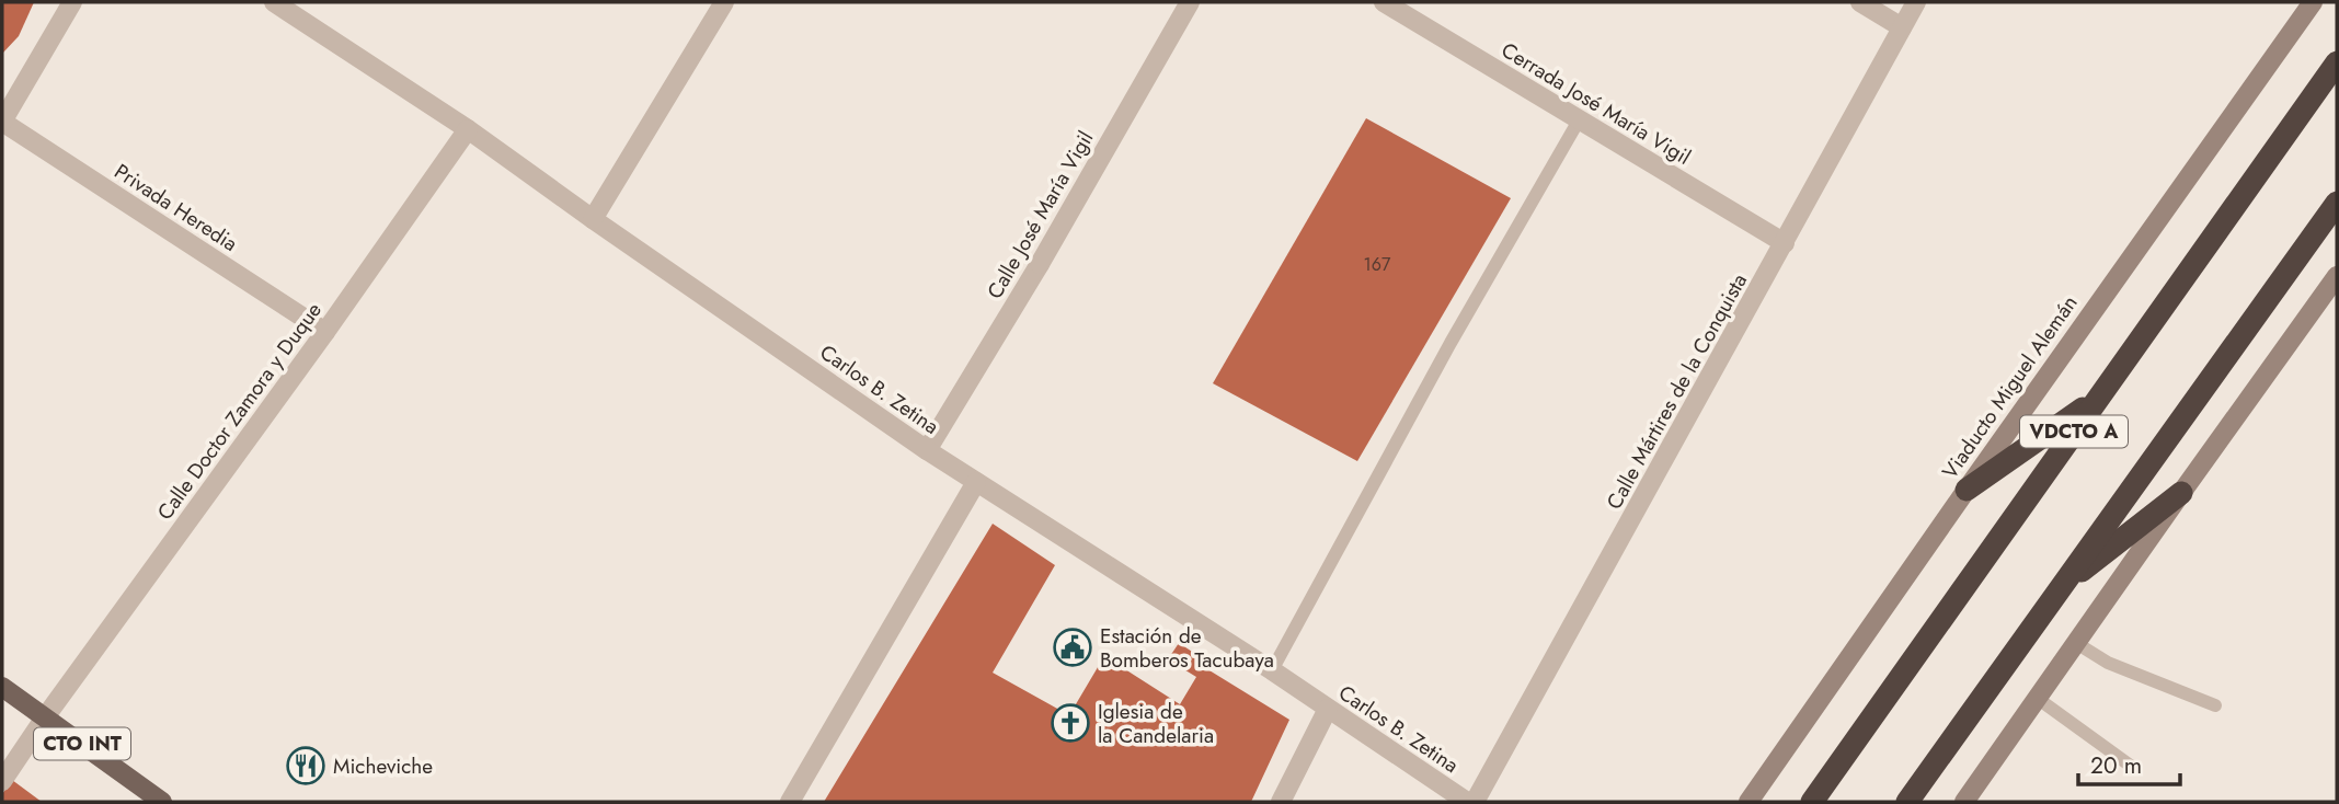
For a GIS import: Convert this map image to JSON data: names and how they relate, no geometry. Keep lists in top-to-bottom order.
{
  "streets": {
    "highway": ["VDCTO A"],
    "main road": ["Viaducto Miguel Alemán", "CTO INT"],
    "street": [
      "Cerrada José María Vigil",
      "Privada Heredia",
      "Calle José María Vigil",
      "Carlos B. Zetina",
      "Calle Mártires de la Conquista",
      "Calle Doctor Zamora y Duque"
    ]
  },
  "crossings": [
    ["Cerrada José María Vigil", "Calle Mártires de la Conquista"],
    ["Privada Heredia", "Calle Doctor Zamora y Duque"],
    ["Calle José María Vigil", "Carlos B. Zetina"],
    ["Carlos B. Zetina", "Calle Doctor Zamora y Duque"],
    ["Calle Doctor Zamora y Duque", "CTO INT"]
  ],
  "places": {
    "public building": ["Estación de Bomberos Tacubaya"],
    "church": ["Iglesia de la Candelaria"],
    "restaurant": ["Micheviche"]
  },
  "house_numbers": ["167"],
  "scale_bar": "20 m"
}
